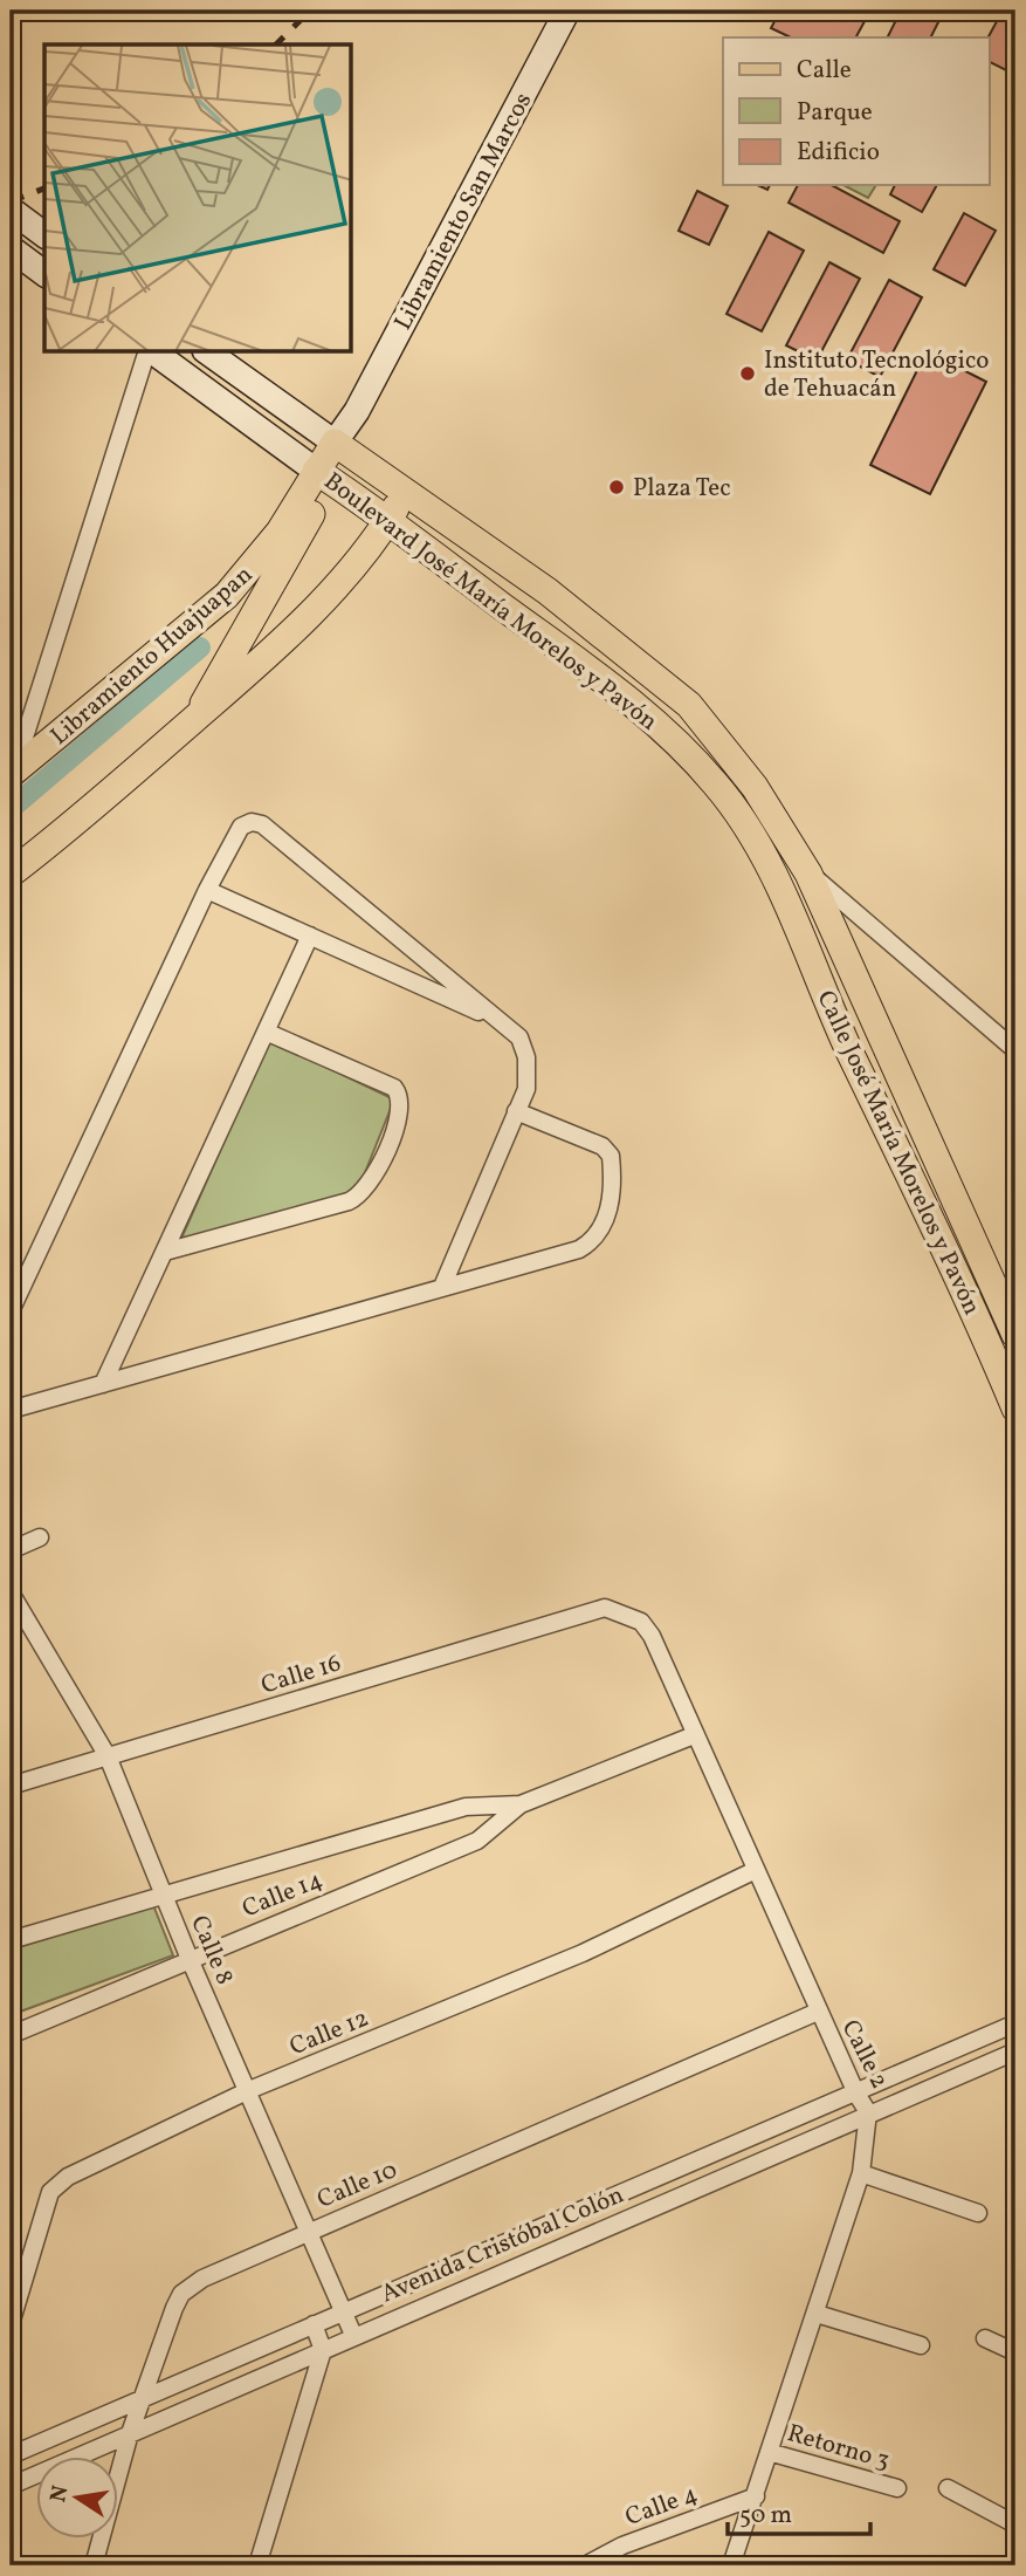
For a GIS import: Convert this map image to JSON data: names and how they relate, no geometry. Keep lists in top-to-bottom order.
{
  "streets": {
    "main road": [
      "Libramiento San Marcos",
      "Boulevard José María Morelos y Pavón",
      "Libramiento Huajuapan",
      "Calle José María Morelos y Pavón"
    ],
    "street": [
      "Calle 16",
      "Calle 14",
      "Calle 8",
      "Calle 12",
      "Calle 2",
      "Calle 10",
      "Avenida Cristóbal Colón",
      "Retorno 3",
      "Calle 4"
    ]
  },
  "crossings": [
    ["Libramiento San Marcos", "Boulevard José María Morelos y Pavón"],
    ["Boulevard José María Morelos y Pavón", "Libramiento Huajuapan"],
    ["Boulevard José María Morelos y Pavón", "Calle José María Morelos y Pavón"],
    ["Calle 16", "Calle 8"],
    ["Calle 16", "Calle 2"],
    ["Calle 14", "Calle 8"],
    ["Calle 14", "Calle 2"],
    ["Calle 8", "Calle 12"],
    ["Calle 8", "Calle 10"],
    ["Calle 8", "Avenida Cristóbal Colón"],
    ["Calle 12", "Calle 2"],
    ["Calle 2", "Calle 10"],
    ["Calle 2", "Avenida Cristóbal Colón"],
    ["Calle 2", "Retorno 3"],
    ["Calle 2", "Calle 4"],
    ["Calle 10", "Avenida Cristóbal Colón"]
  ],
  "places": ["Instituto Tecnológico de Tehuacán", "Plaza Tec"],
  "legend": ["Calle", "Parque", "Edificio"],
  "scale_bar": "50 m",
  "north": "left"
}
